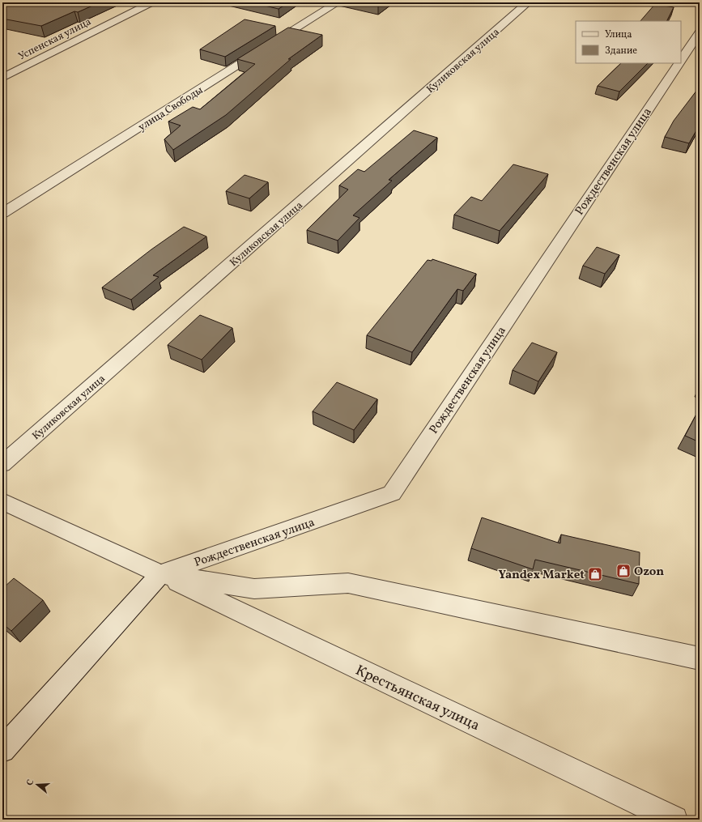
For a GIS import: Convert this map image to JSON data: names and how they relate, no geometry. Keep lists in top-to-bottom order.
{
  "streets": {
    "street": [
      "Успенская улица",
      "Куликовская улица",
      "улица Свободы",
      "Рождественская улица",
      "Крестьянская улица"
    ]
  },
  "crossings": [
    ["Рождественская улица", "Крестьянская улица"]
  ],
  "places": {
    "shop": ["Ozon", "Yandex Market"]
  },
  "legend": ["Улица", "Здание"],
  "north": "left"
}
